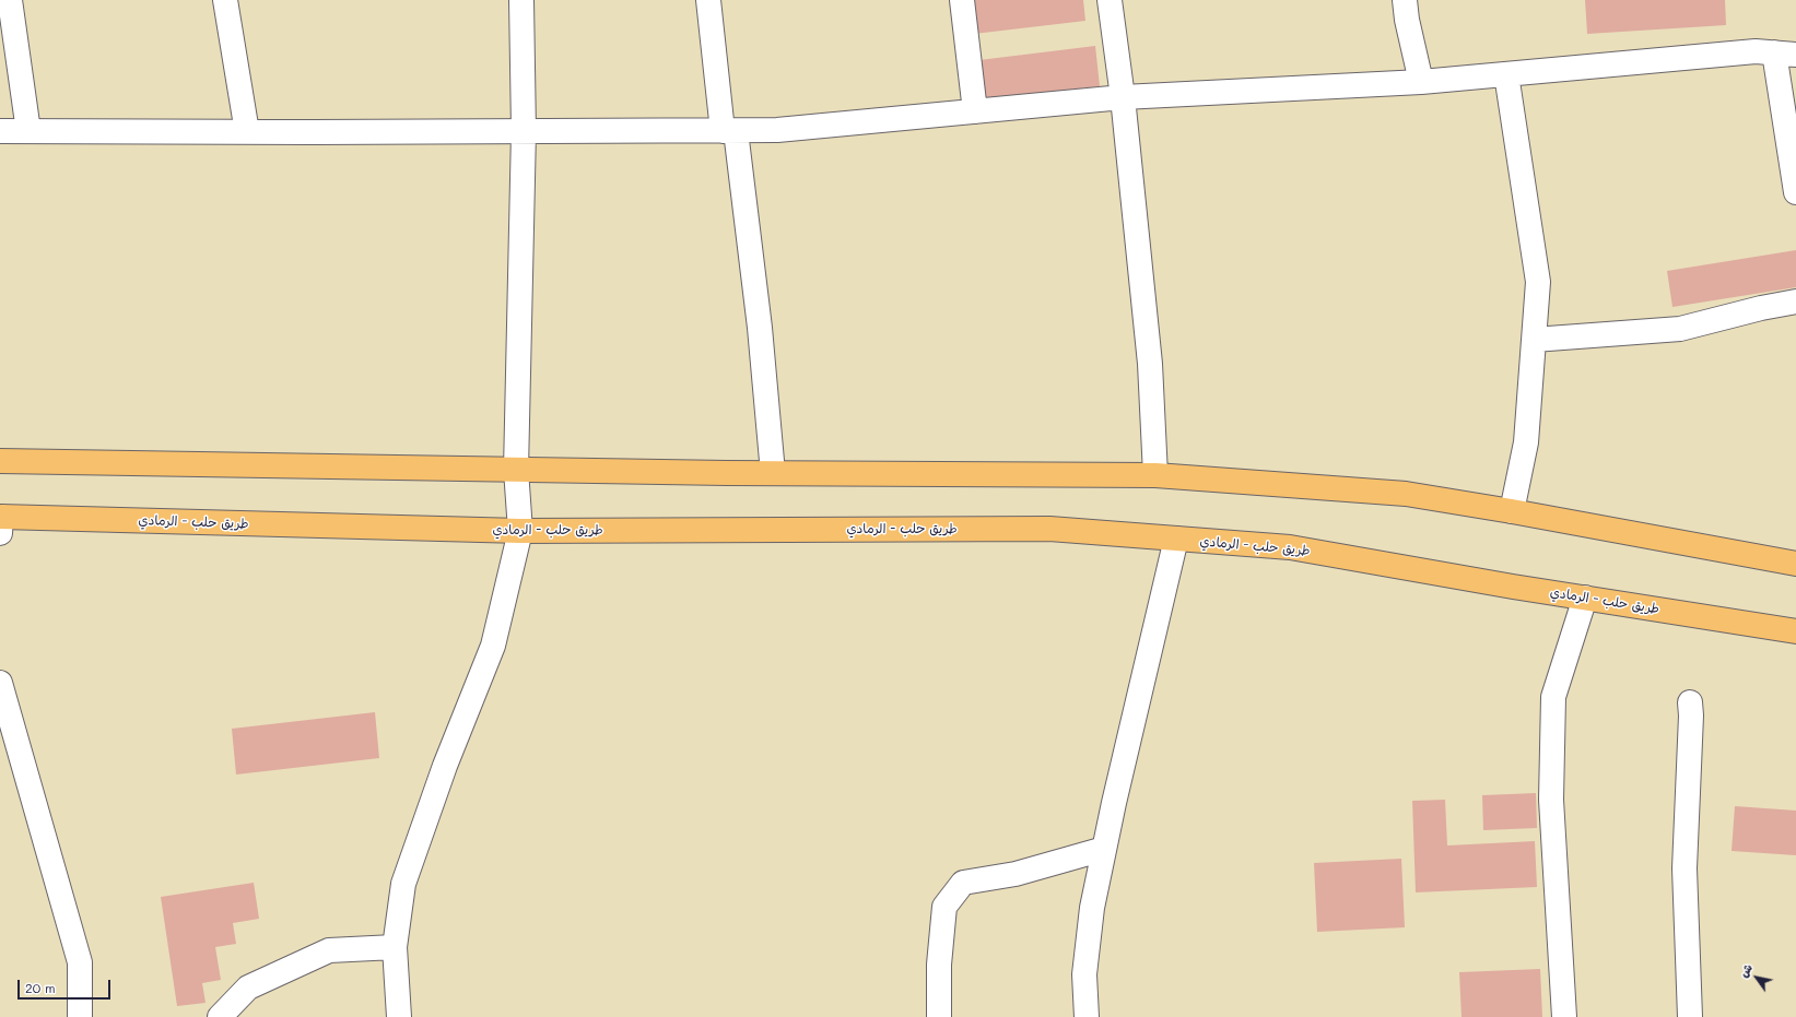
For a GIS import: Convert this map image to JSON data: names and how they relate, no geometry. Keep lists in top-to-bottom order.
{
  "streets": {
    "highway": ["طريق حلب - الرمادي"]
  },
  "scale_bar": "20 m",
  "north": "top left"
}
